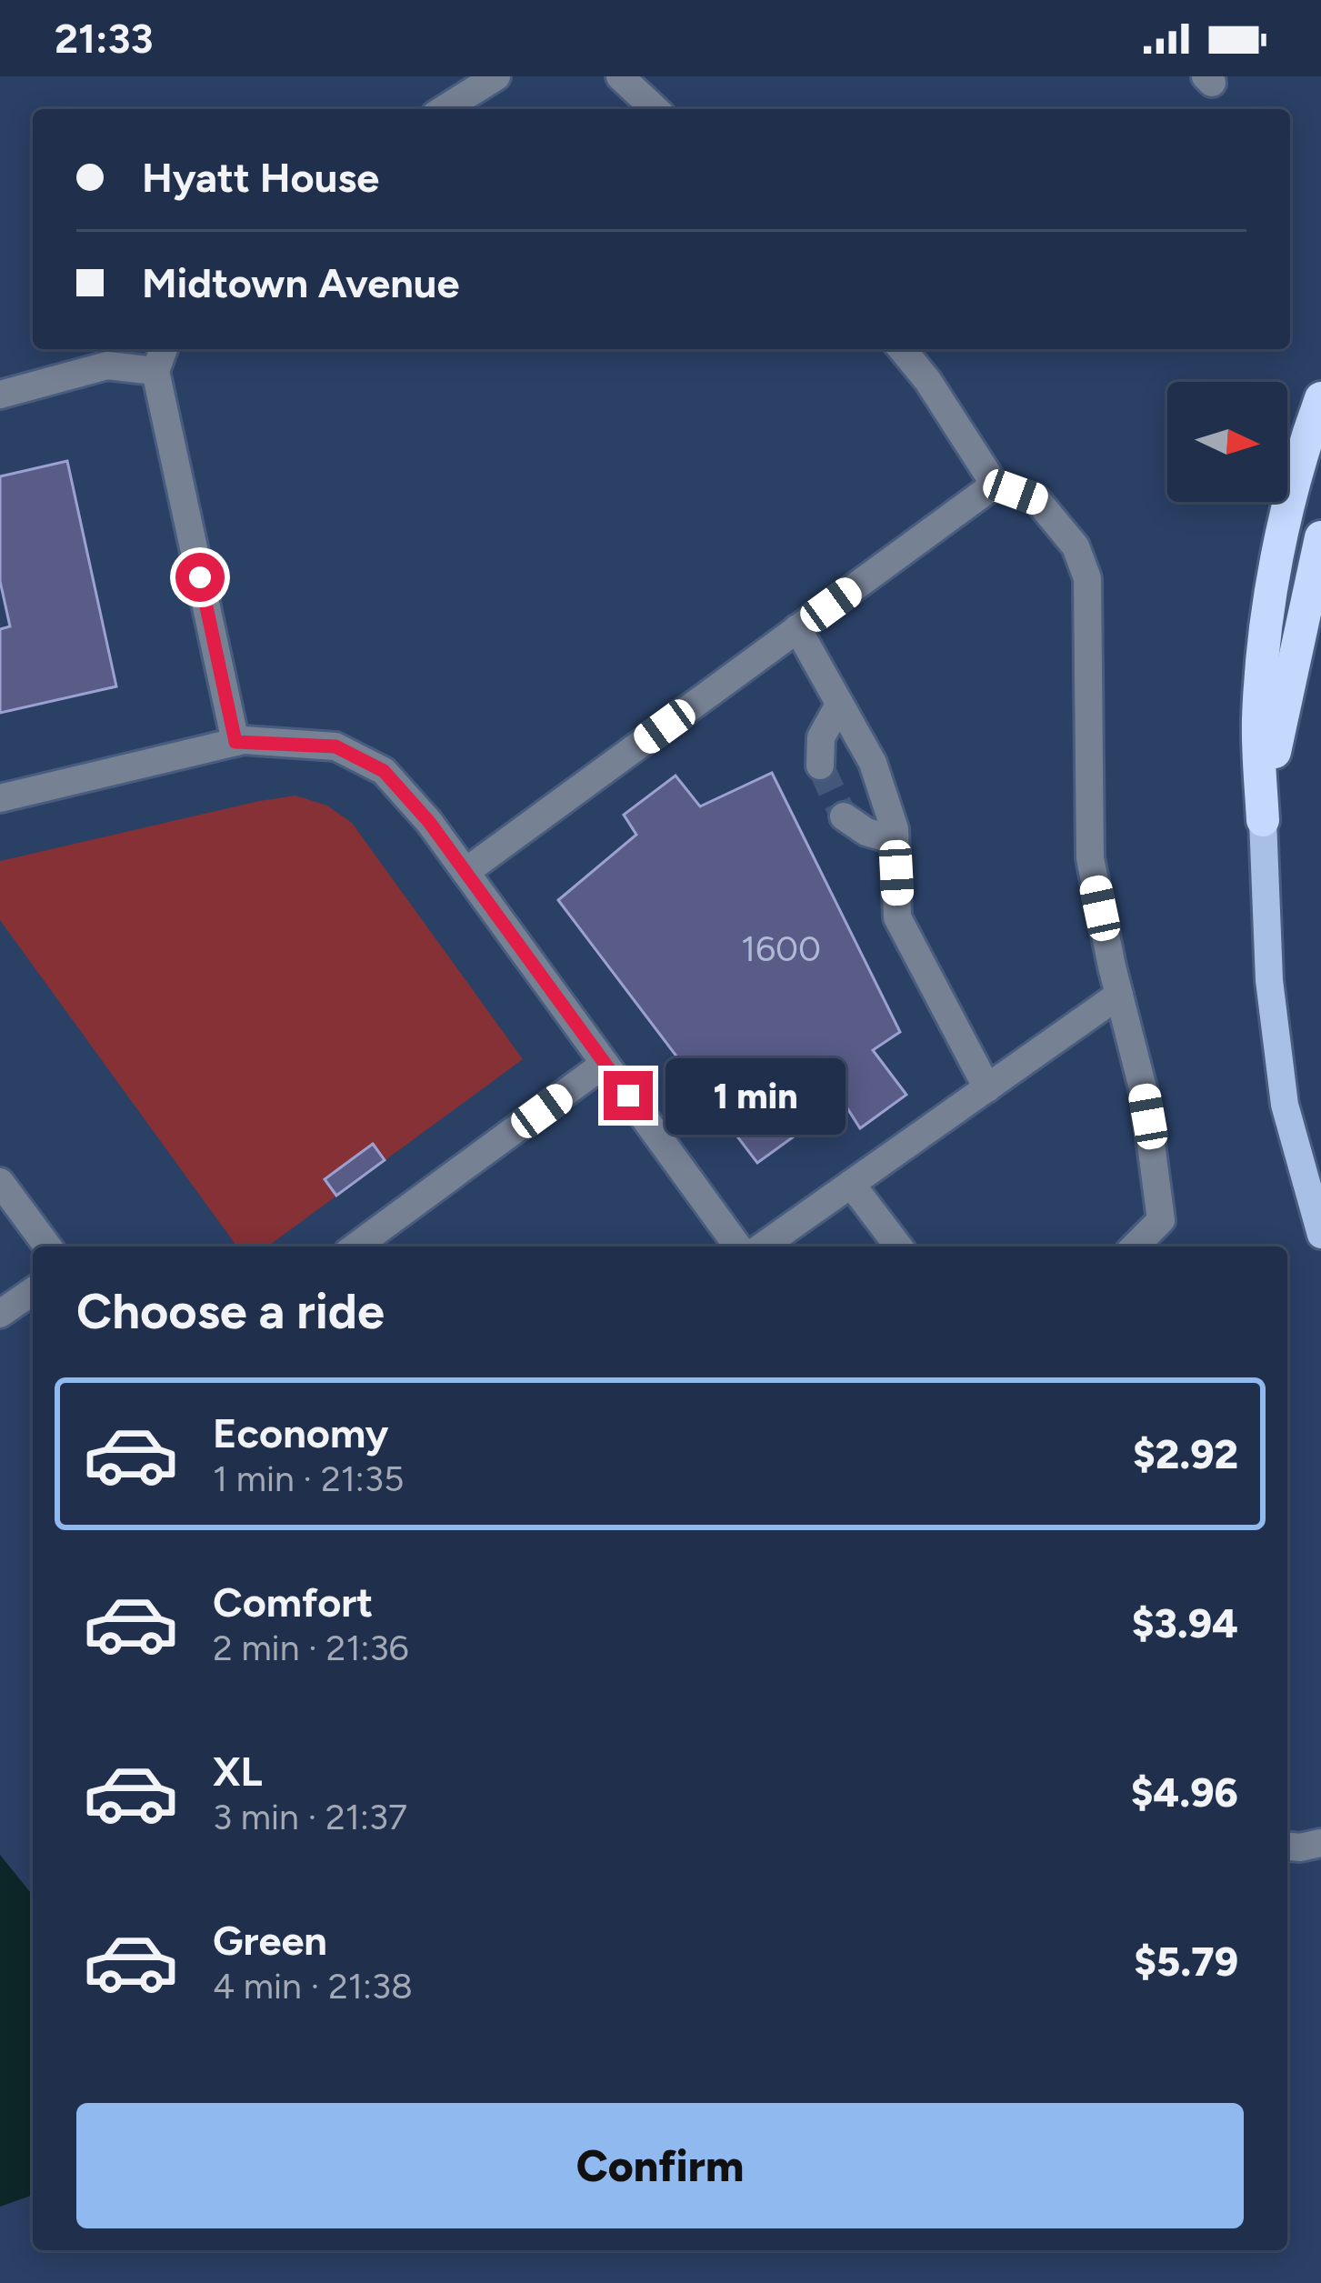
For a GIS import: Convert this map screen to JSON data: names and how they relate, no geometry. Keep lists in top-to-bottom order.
{
  "house_numbers": ["1600"],
  "north": "right",
  "page": {
    "status": "21:33",
    "banner": ["Hyatt House", "Midtown Avenue"],
    "bubble": "1 min",
    "heading": "Choose a ride",
    "list": [
      {
        "name": "Economy",
        "note": "1 min · 21:35",
        "value": "$2.92"
      },
      {
        "name": "Comfort",
        "note": "2 min · 21:36",
        "value": "$3.94"
      },
      {
        "name": "XL",
        "note": "3 min · 21:37",
        "value": "$4.96"
      },
      {
        "name": "Green",
        "note": "4 min · 21:38",
        "value": "$5.79"
      }
    ],
    "buttons": "Confirm"
  }
}
